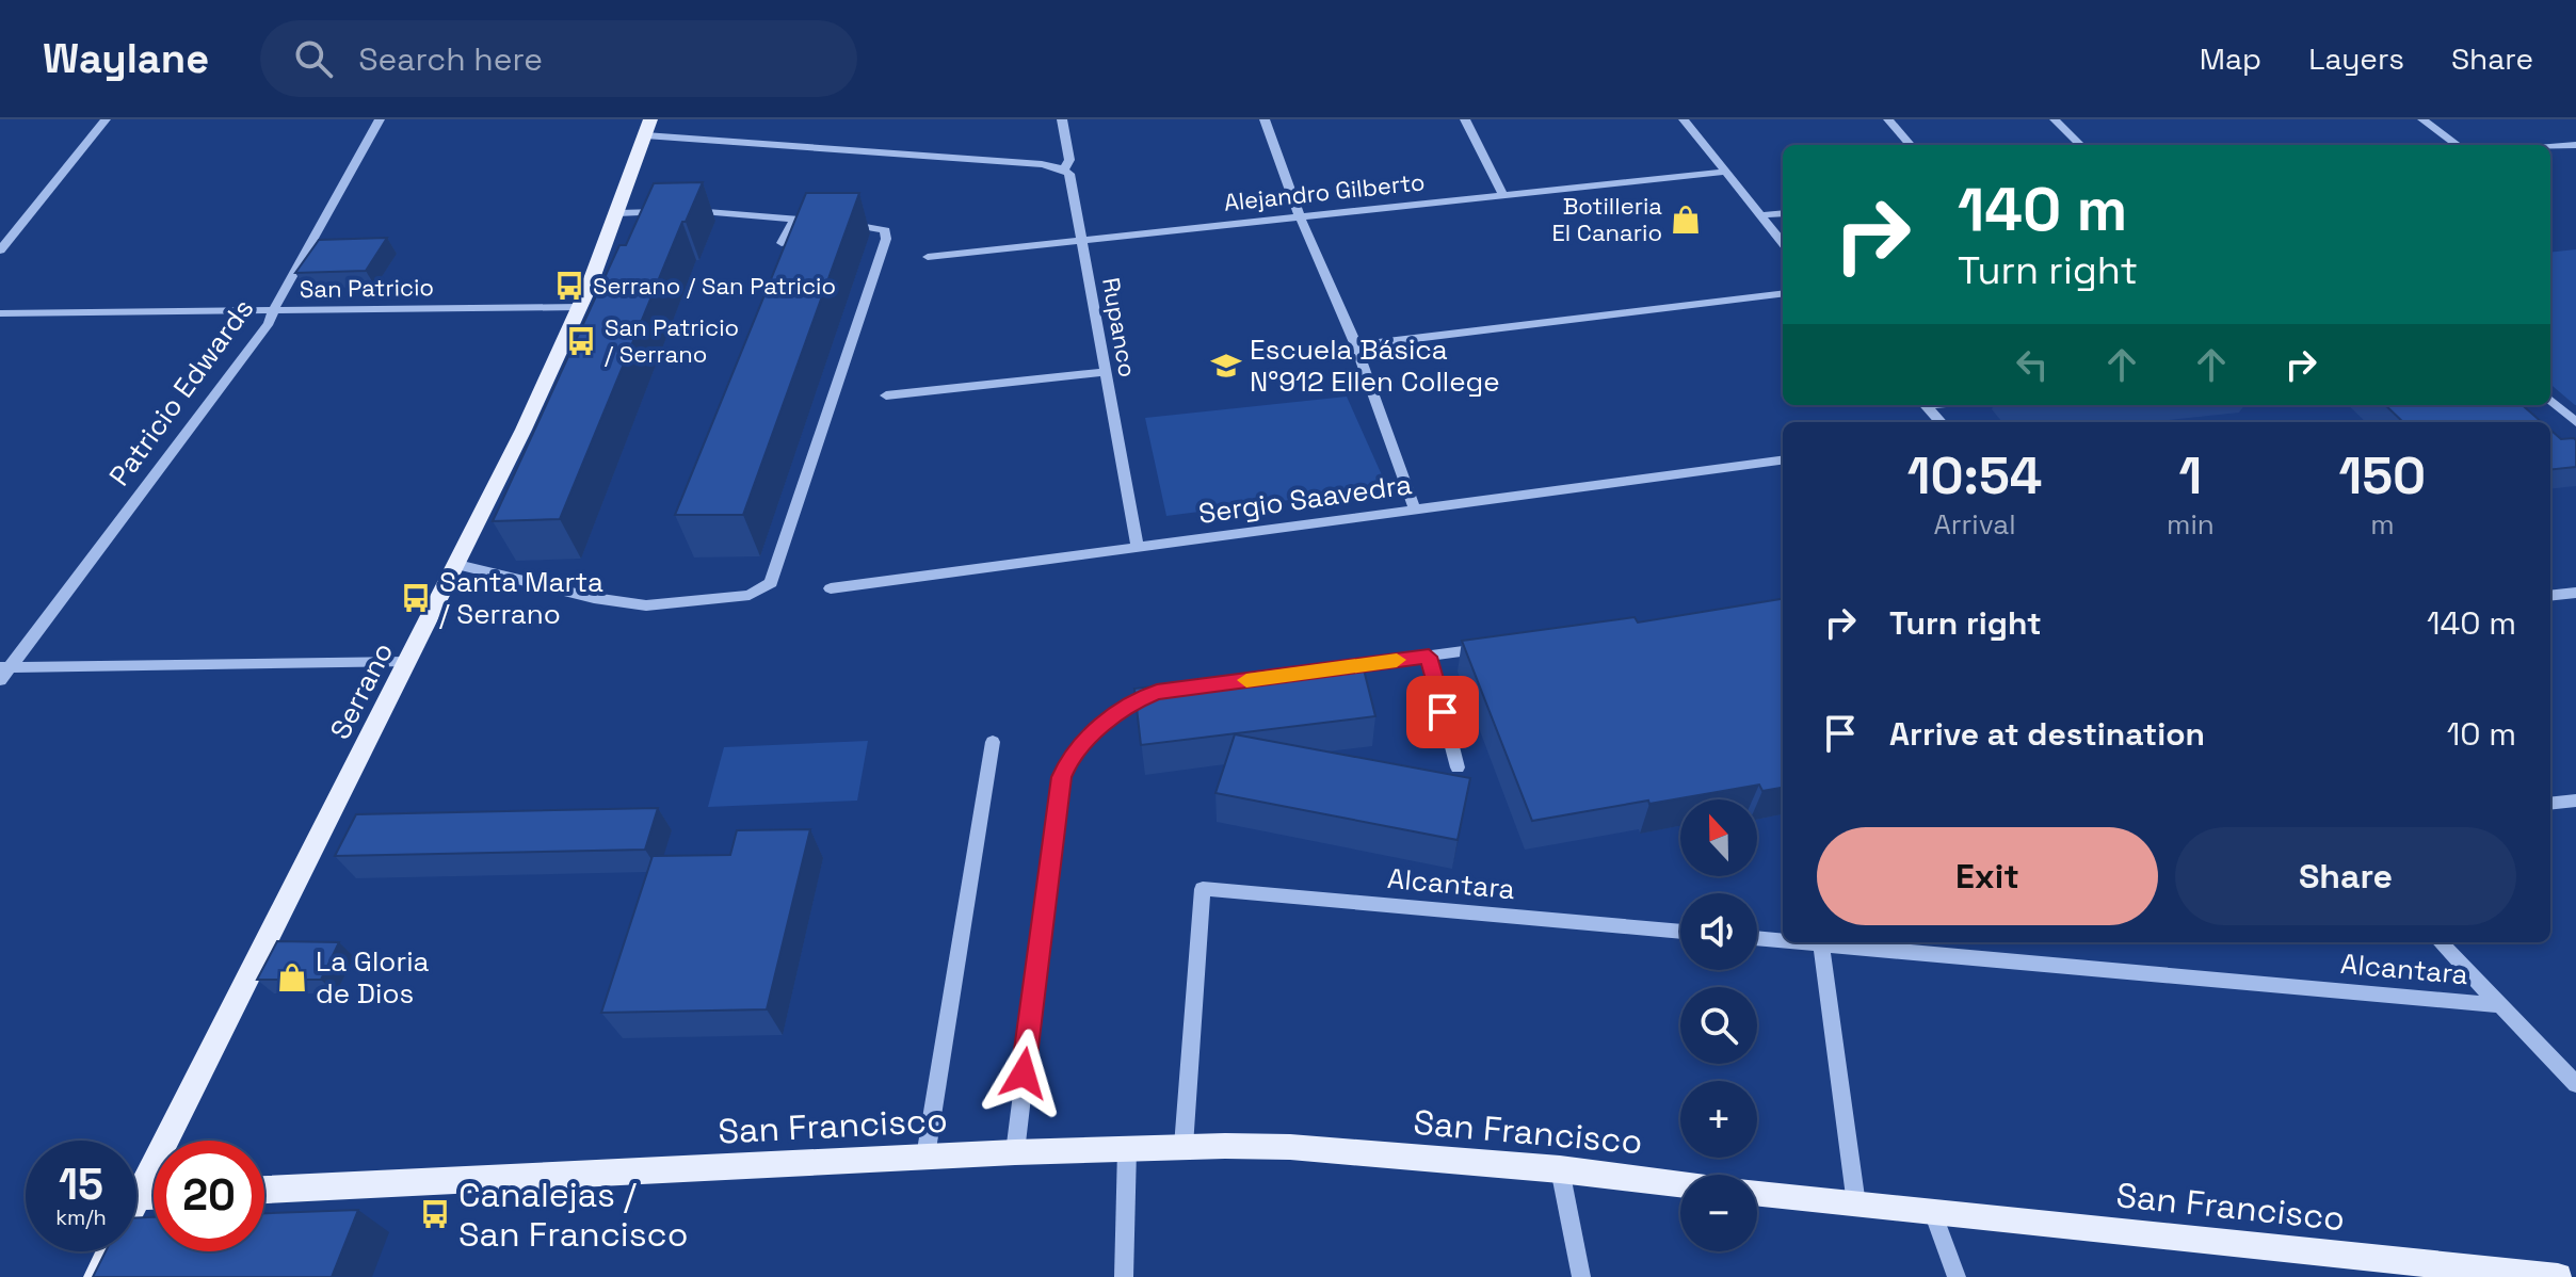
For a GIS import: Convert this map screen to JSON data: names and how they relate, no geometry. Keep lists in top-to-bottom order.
{
  "streets": {
    "main road": ["Serrano", "San Francisco"],
    "street": [
      "Alejandro Gilberto",
      "San Patricio",
      "Rupanco",
      "Patricio Edwards",
      "Sergio Saavedra",
      "Alcantara"
    ]
  },
  "crossings": [
    ["Alejandro Gilberto", "Rupanco"],
    ["San Patricio", "Patricio Edwards"],
    ["San Patricio", "Serrano"],
    ["Rupanco", "Sergio Saavedra"],
    ["Alcantara", "San Francisco"]
  ],
  "places": {
    "shop": ["Botilleria El Canario", "La Gloria de Dios"],
    "bus stop": [
      "Serrano / San Patricio",
      "San Patricio / Serrano",
      "Santa Marta / Serrano",
      "Canalejas / San Francisco"
    ],
    "school or university": ["Escuela Básica N°912 Ellen College"]
  },
  "north": "top",
  "page": {
    "header": "Waylane",
    "search": "Search here",
    "nav": ["Map", "Layers", "Share"],
    "turn": ["140 m", "Turn right"],
    "eta": [
      "10:54",
      "Arrival",
      "1",
      "min",
      "150",
      "m"
    ],
    "list": [
      {
        "name": "Turn right",
        "value": "140 m"
      },
      {
        "name": "Arrive at destination",
        "value": "10 m"
      }
    ],
    "map_buttons": ["+", "−"],
    "buttons": ["Exit", "Share"],
    "speed": "15 km/h",
    "limit": "20"
  }
}
